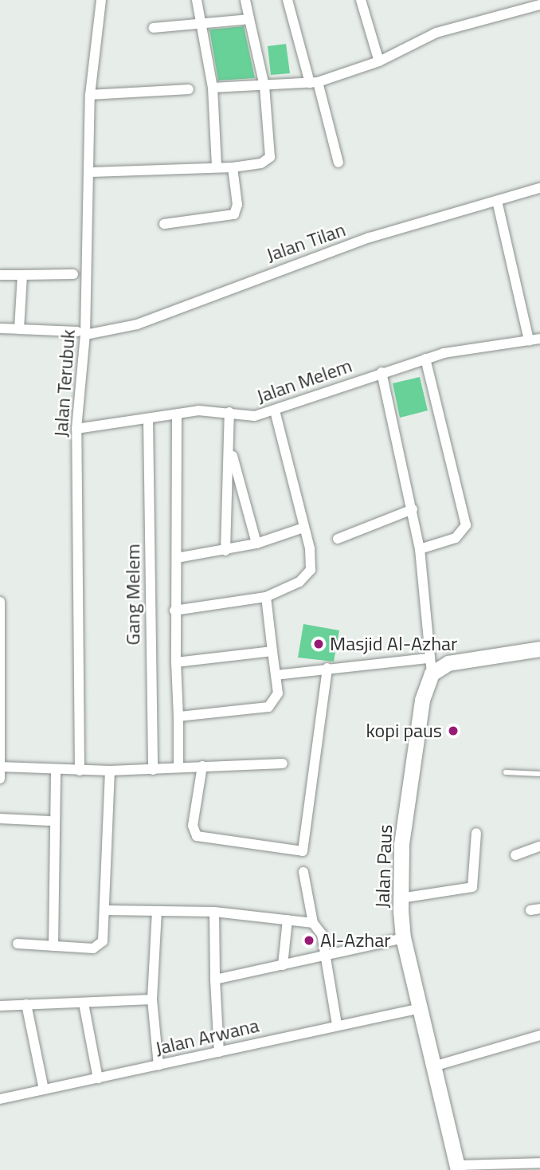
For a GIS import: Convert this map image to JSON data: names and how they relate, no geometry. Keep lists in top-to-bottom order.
{
  "streets": {
    "main road": ["Jalan Paus"],
    "street": [
      "Jalan Tilan",
      "Jalan Melem",
      "Jalan Terubuk",
      "Gang Melem",
      "Jalan Arwana"
    ]
  },
  "crossings": [
    ["Jalan Tilan", "Jalan Terubuk"],
    ["Jalan Melem", "Jalan Terubuk"],
    ["Jalan Melem", "Gang Melem"],
    ["Jalan Paus", "Jalan Arwana"]
  ],
  "places": ["Masjid Al-Azhar", "kopi paus", "Al-Azhar"]
}
